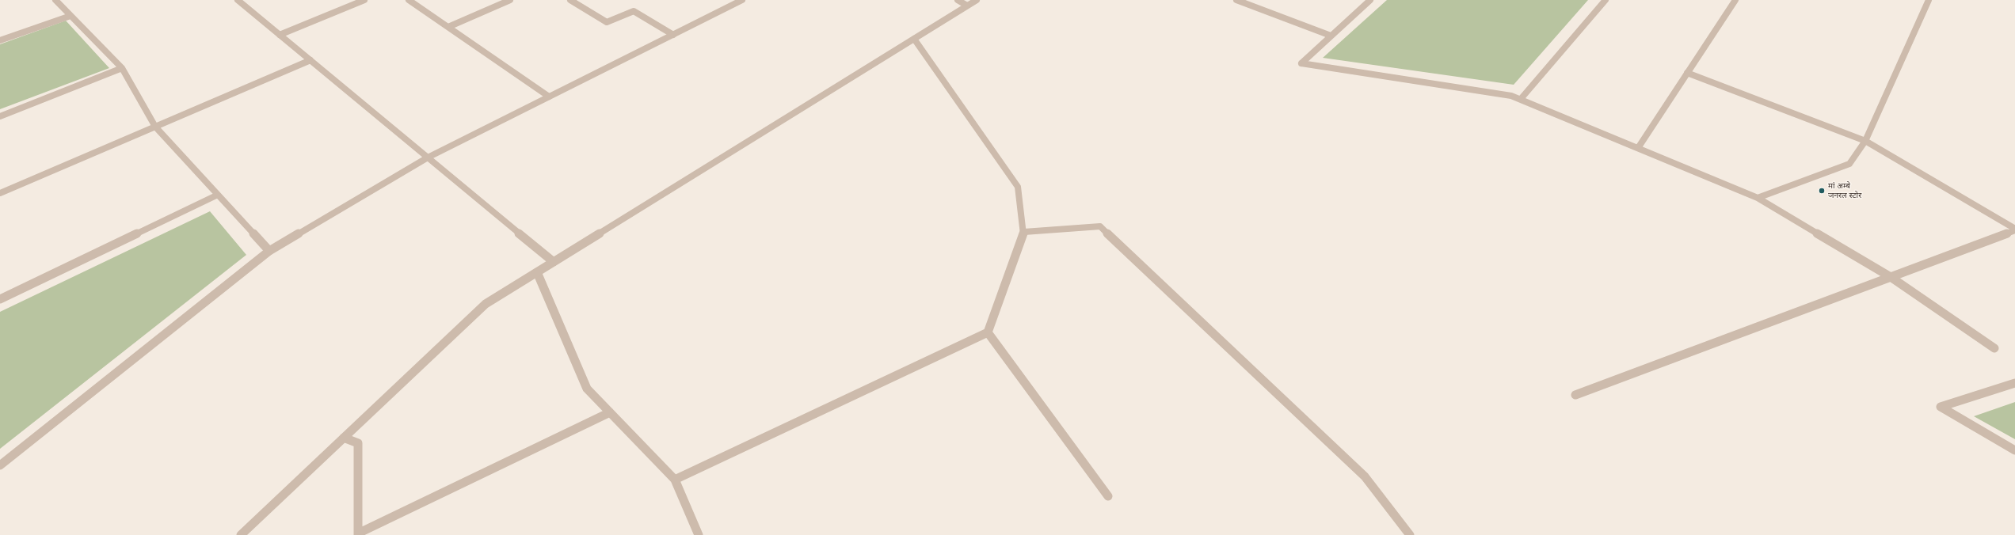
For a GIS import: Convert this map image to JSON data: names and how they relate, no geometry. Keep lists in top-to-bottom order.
{
  "places": ["मां अम्बे जनरल स्टोर"]
}
